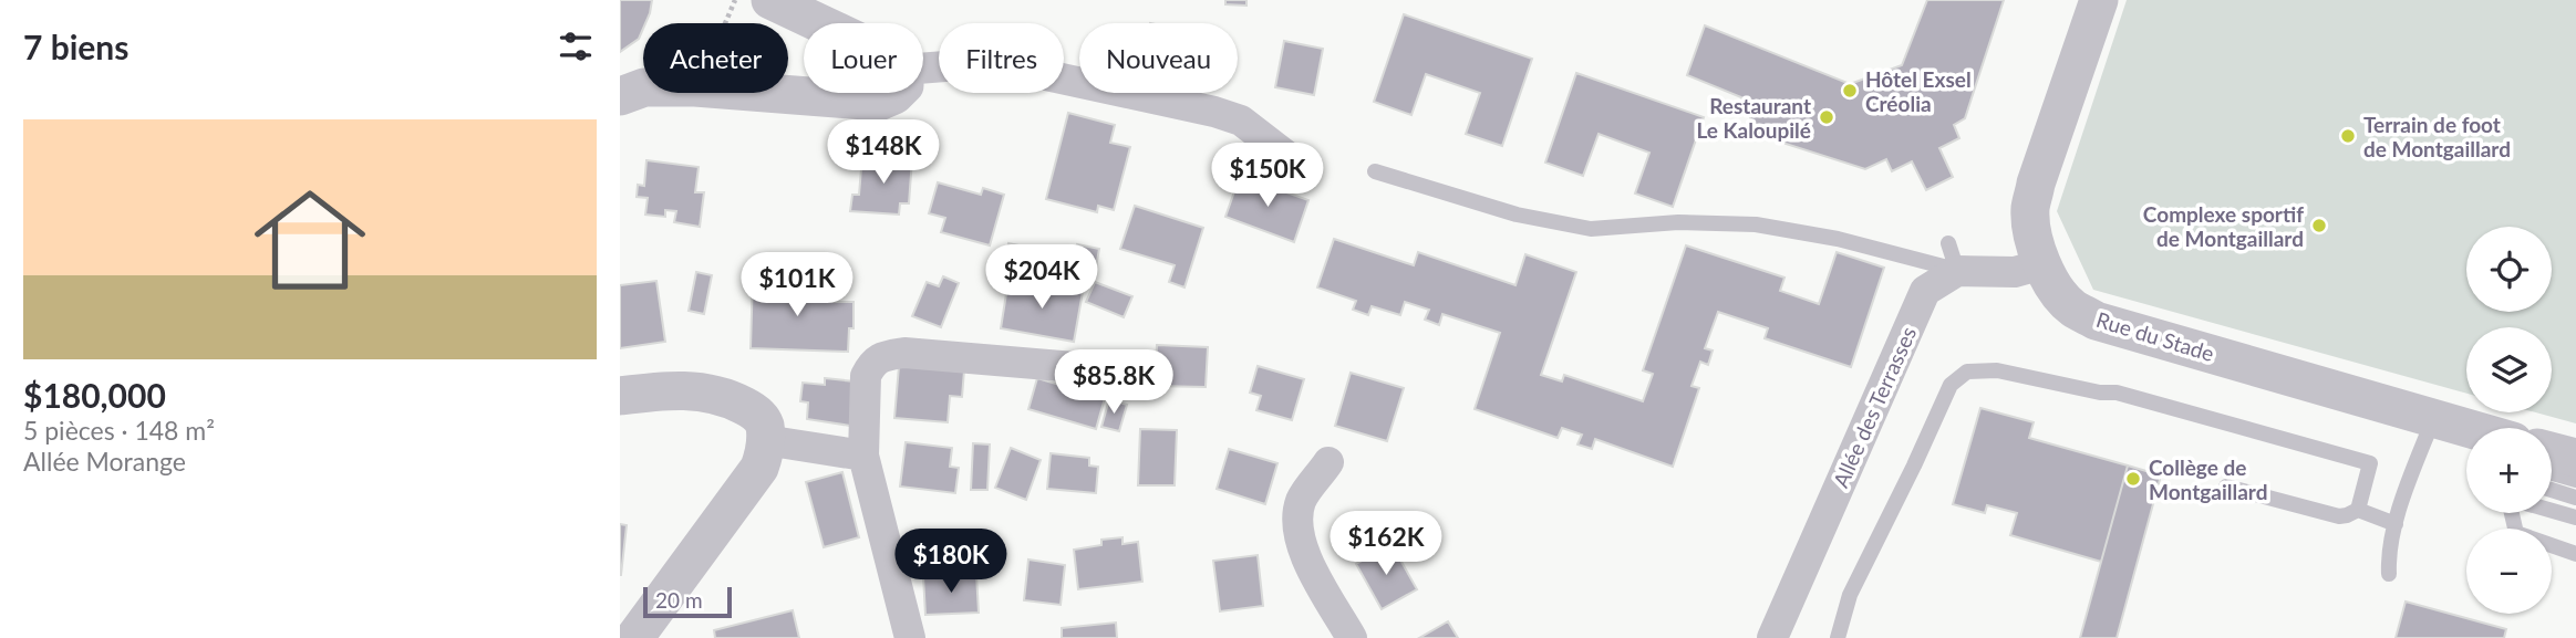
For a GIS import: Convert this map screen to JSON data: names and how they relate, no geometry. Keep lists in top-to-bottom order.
{
  "streets": {
    "street": ["Rue du Stade", "Allée des Terrasses"]
  },
  "places": [
    "Hôtel Exsel Créolia",
    "Restaurant Le Kaloupilé",
    "Terrain de foot de Montgaillard",
    "Complexe sportif de Montgaillard",
    "Collège de Montgaillard"
  ],
  "scale_bar": "20 m",
  "page": {
    "heading": "7 biens",
    "chip": [
      "Acheter",
      "Louer",
      "Filtres",
      "Nouveau"
    ],
    "list": [
      {
        "name": "$180,000",
        "note": "5 pièces · 148 m² · Allée Morange"
      }
    ],
    "price": [
      "$148K",
      "$150K",
      "$204K",
      "$101K",
      "$85.8K",
      "$162K",
      "$180K"
    ],
    "map_buttons": ["+", "−"],
    "scale": "20 m"
  }
}
